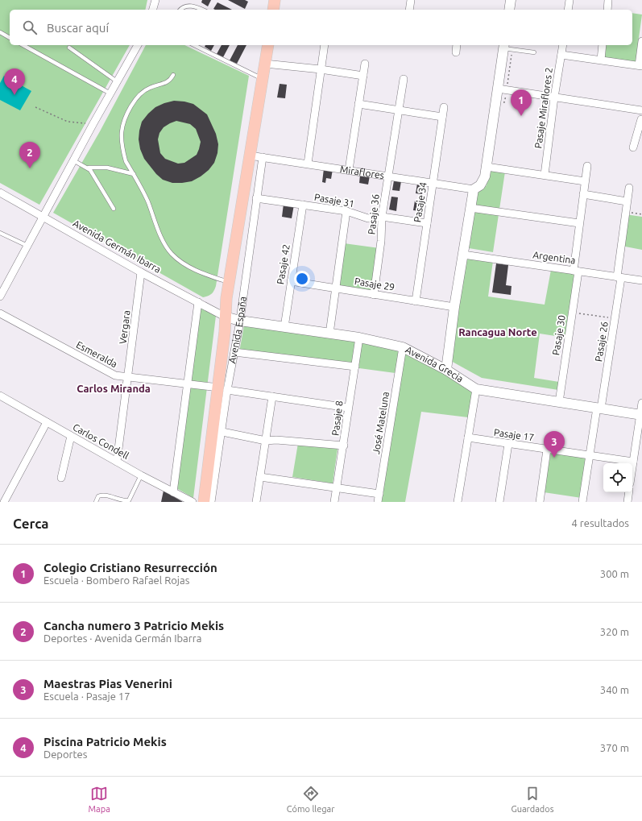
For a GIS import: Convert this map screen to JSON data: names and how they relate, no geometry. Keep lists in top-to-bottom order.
{
  "streets": {
    "main road": ["Avenida España"],
    "street": [
      "Pasaje Miraflores 2",
      "Miraflores",
      "Pasaje 31",
      "Pasaje 34",
      "Pasaje 36",
      "Avenida Germán Ibarra",
      "Argentina",
      "Pasaje 42",
      "Pasaje 29",
      "Vergara",
      "Pasaje 30",
      "Pasaje 26",
      "Esmeralda",
      "Avenida Grecia",
      "Pasaje 8",
      "José Mateluna",
      "Pasaje 17",
      "Carlos Condell"
    ]
  },
  "crossings": [
    ["Miraflores", "Pasaje 34"],
    ["Miraflores", "Pasaje 36"],
    ["Miraflores", "Avenida España"],
    ["Pasaje 31", "Pasaje 34"],
    ["Pasaje 31", "Pasaje 36"],
    ["Pasaje 31", "Pasaje 42"],
    ["Pasaje 31", "Avenida España"],
    ["Pasaje 34", "Pasaje 29"],
    ["Pasaje 36", "Pasaje 29"],
    ["Avenida Germán Ibarra", "Vergara"],
    ["Avenida Germán Ibarra", "Avenida España"],
    ["Avenida Germán Ibarra", "Avenida Grecia"],
    ["Argentina", "Pasaje 30"],
    ["Argentina", "Pasaje 26"],
    ["Pasaje 42", "Pasaje 29"],
    ["Pasaje 42", "Avenida Grecia"],
    ["Vergara", "Esmeralda"],
    ["Vergara", "Carlos Condell"],
    ["Avenida España", "Esmeralda"],
    ["Avenida España", "Avenida Grecia"],
    ["Pasaje 30", "Avenida Grecia"],
    ["Pasaje 26", "Avenida Grecia"],
    ["Pasaje 26", "Pasaje 17"],
    ["Avenida Grecia", "Pasaje 8"],
    ["Avenida Grecia", "José Mateluna"]
  ],
  "districts": ["Rancagua Norte", "Carlos Miranda"],
  "page": {
    "search": "Buscar aquí",
    "pins": [
      "4",
      "1",
      "2",
      "3"
    ],
    "heading": ["Cerca", "4 resultados"],
    "list": [
      {
        "mark": "1",
        "name": "Colegio Cristiano Resurrección",
        "note": "Escuela · Bombero Rafael Rojas",
        "value": "300 m"
      },
      {
        "mark": "2",
        "name": "Cancha numero 3 Patricio Mekis",
        "note": "Deportes · Avenida Germán Ibarra",
        "value": "320 m"
      },
      {
        "mark": "3",
        "name": "Maestras Pias Venerini",
        "note": "Escuela · Pasaje 17",
        "value": "340 m"
      },
      {
        "mark": "4",
        "name": "Piscina Patricio Mekis",
        "note": "Deportes",
        "value": "370 m"
      }
    ],
    "nav": ["Mapa", "Cómo llegar", "Guardados"]
  }
}
